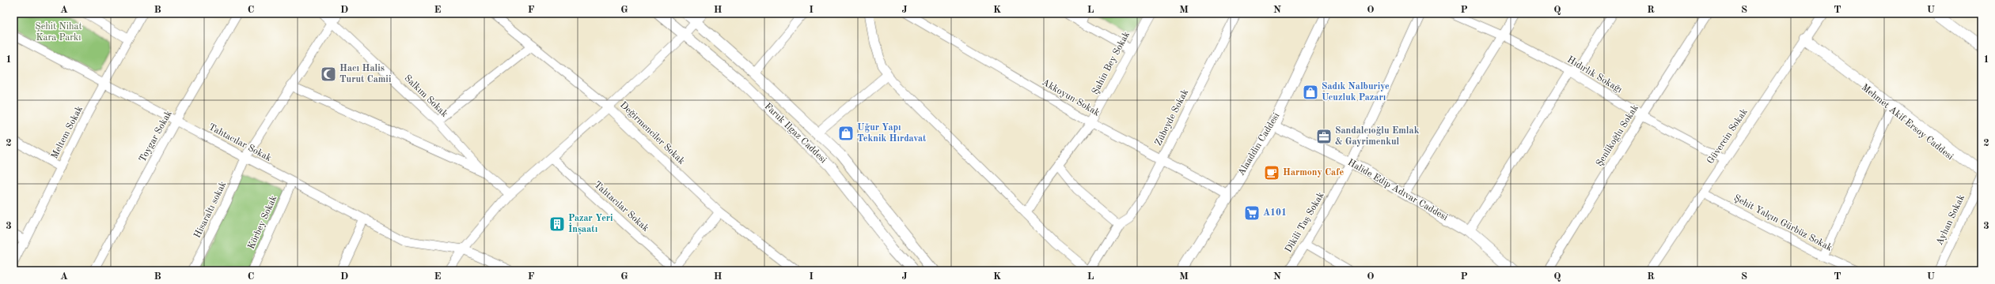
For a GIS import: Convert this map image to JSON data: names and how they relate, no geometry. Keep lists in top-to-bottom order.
{
  "streets": {
    "street": [
      "Şahin Bey Sokak",
      "Hıdırlık Sokağı",
      "Salkım Sokak",
      "Akkoyun Sokak",
      "Zübeyde Sokak",
      "Mehmet Akif Ersoy Caddesi",
      "Meltem Sokak",
      "Değirmenciler Sokak",
      "Faruk Ilgaz Caddesi",
      "Şenlikoğlu Sokak",
      "Toygar Sokak",
      "Güvercin Sokak",
      "Tahtacılar Sokak",
      "Alaaddin Caddesi",
      "Halide Edip Adıvar Caddesi",
      "Hisaraltı sokak",
      "Ayhan Sokak",
      "Körbey Sokak",
      "Dikili Taş Sokak",
      "Şehit Yalçın Gürbüz Sokak"
    ]
  },
  "crossings": [
    ["Şahin Bey Sokak", "Akkoyun Sokak"],
    ["Hıdırlık Sokağı", "Şenlikoğlu Sokak"],
    ["Hıdırlık Sokağı", "Güvercin Sokak"],
    ["Salkım Sokak", "Hisaraltı sokak"],
    ["Akkoyun Sokak", "Zübeyde Sokak"],
    ["Akkoyun Sokak", "Alaaddin Caddesi"],
    ["Mehmet Akif Ersoy Caddesi", "Güvercin Sokak"],
    ["Mehmet Akif Ersoy Caddesi", "Ayhan Sokak"],
    ["Meltem Sokak", "Tahtacılar Sokak"],
    ["Toygar Sokak", "Tahtacılar Sokak"],
    ["Güvercin Sokak", "Şehit Yalçın Gürbüz Sokak"],
    ["Tahtacılar Sokak", "Hisaraltı sokak"],
    ["Tahtacılar Sokak", "Körbey Sokak"],
    ["Alaaddin Caddesi", "Halide Edip Adıvar Caddesi"],
    ["Halide Edip Adıvar Caddesi", "Dikili Taş Sokak"]
  ],
  "parks": ["Şehit Nihat Kara Parkı"],
  "places": {
    "mosque": ["Hacı Halis Turut Camii"],
    "shop": ["Sadık Nalburiye Ucuzluk Pazarı", "Uğur Yapı Teknik Hırdavat"],
    "office": ["Sandalcıoğlu Emlak & Gayrimenkul"],
    "cafe": ["Harmony Cafe"],
    "supermarket": ["A101"],
    "building": ["Pazar Yeri İnşaatı"]
  },
  "grid": {
    "columns": [
      "A",
      "B",
      "C",
      "D",
      "E",
      "F",
      "G",
      "H",
      "I",
      "J",
      "K",
      "L",
      "M",
      "N",
      "O",
      "P",
      "Q",
      "R",
      "S",
      "T",
      "U"
    ],
    "rows": ["1", "2", "3"]
  }
}
